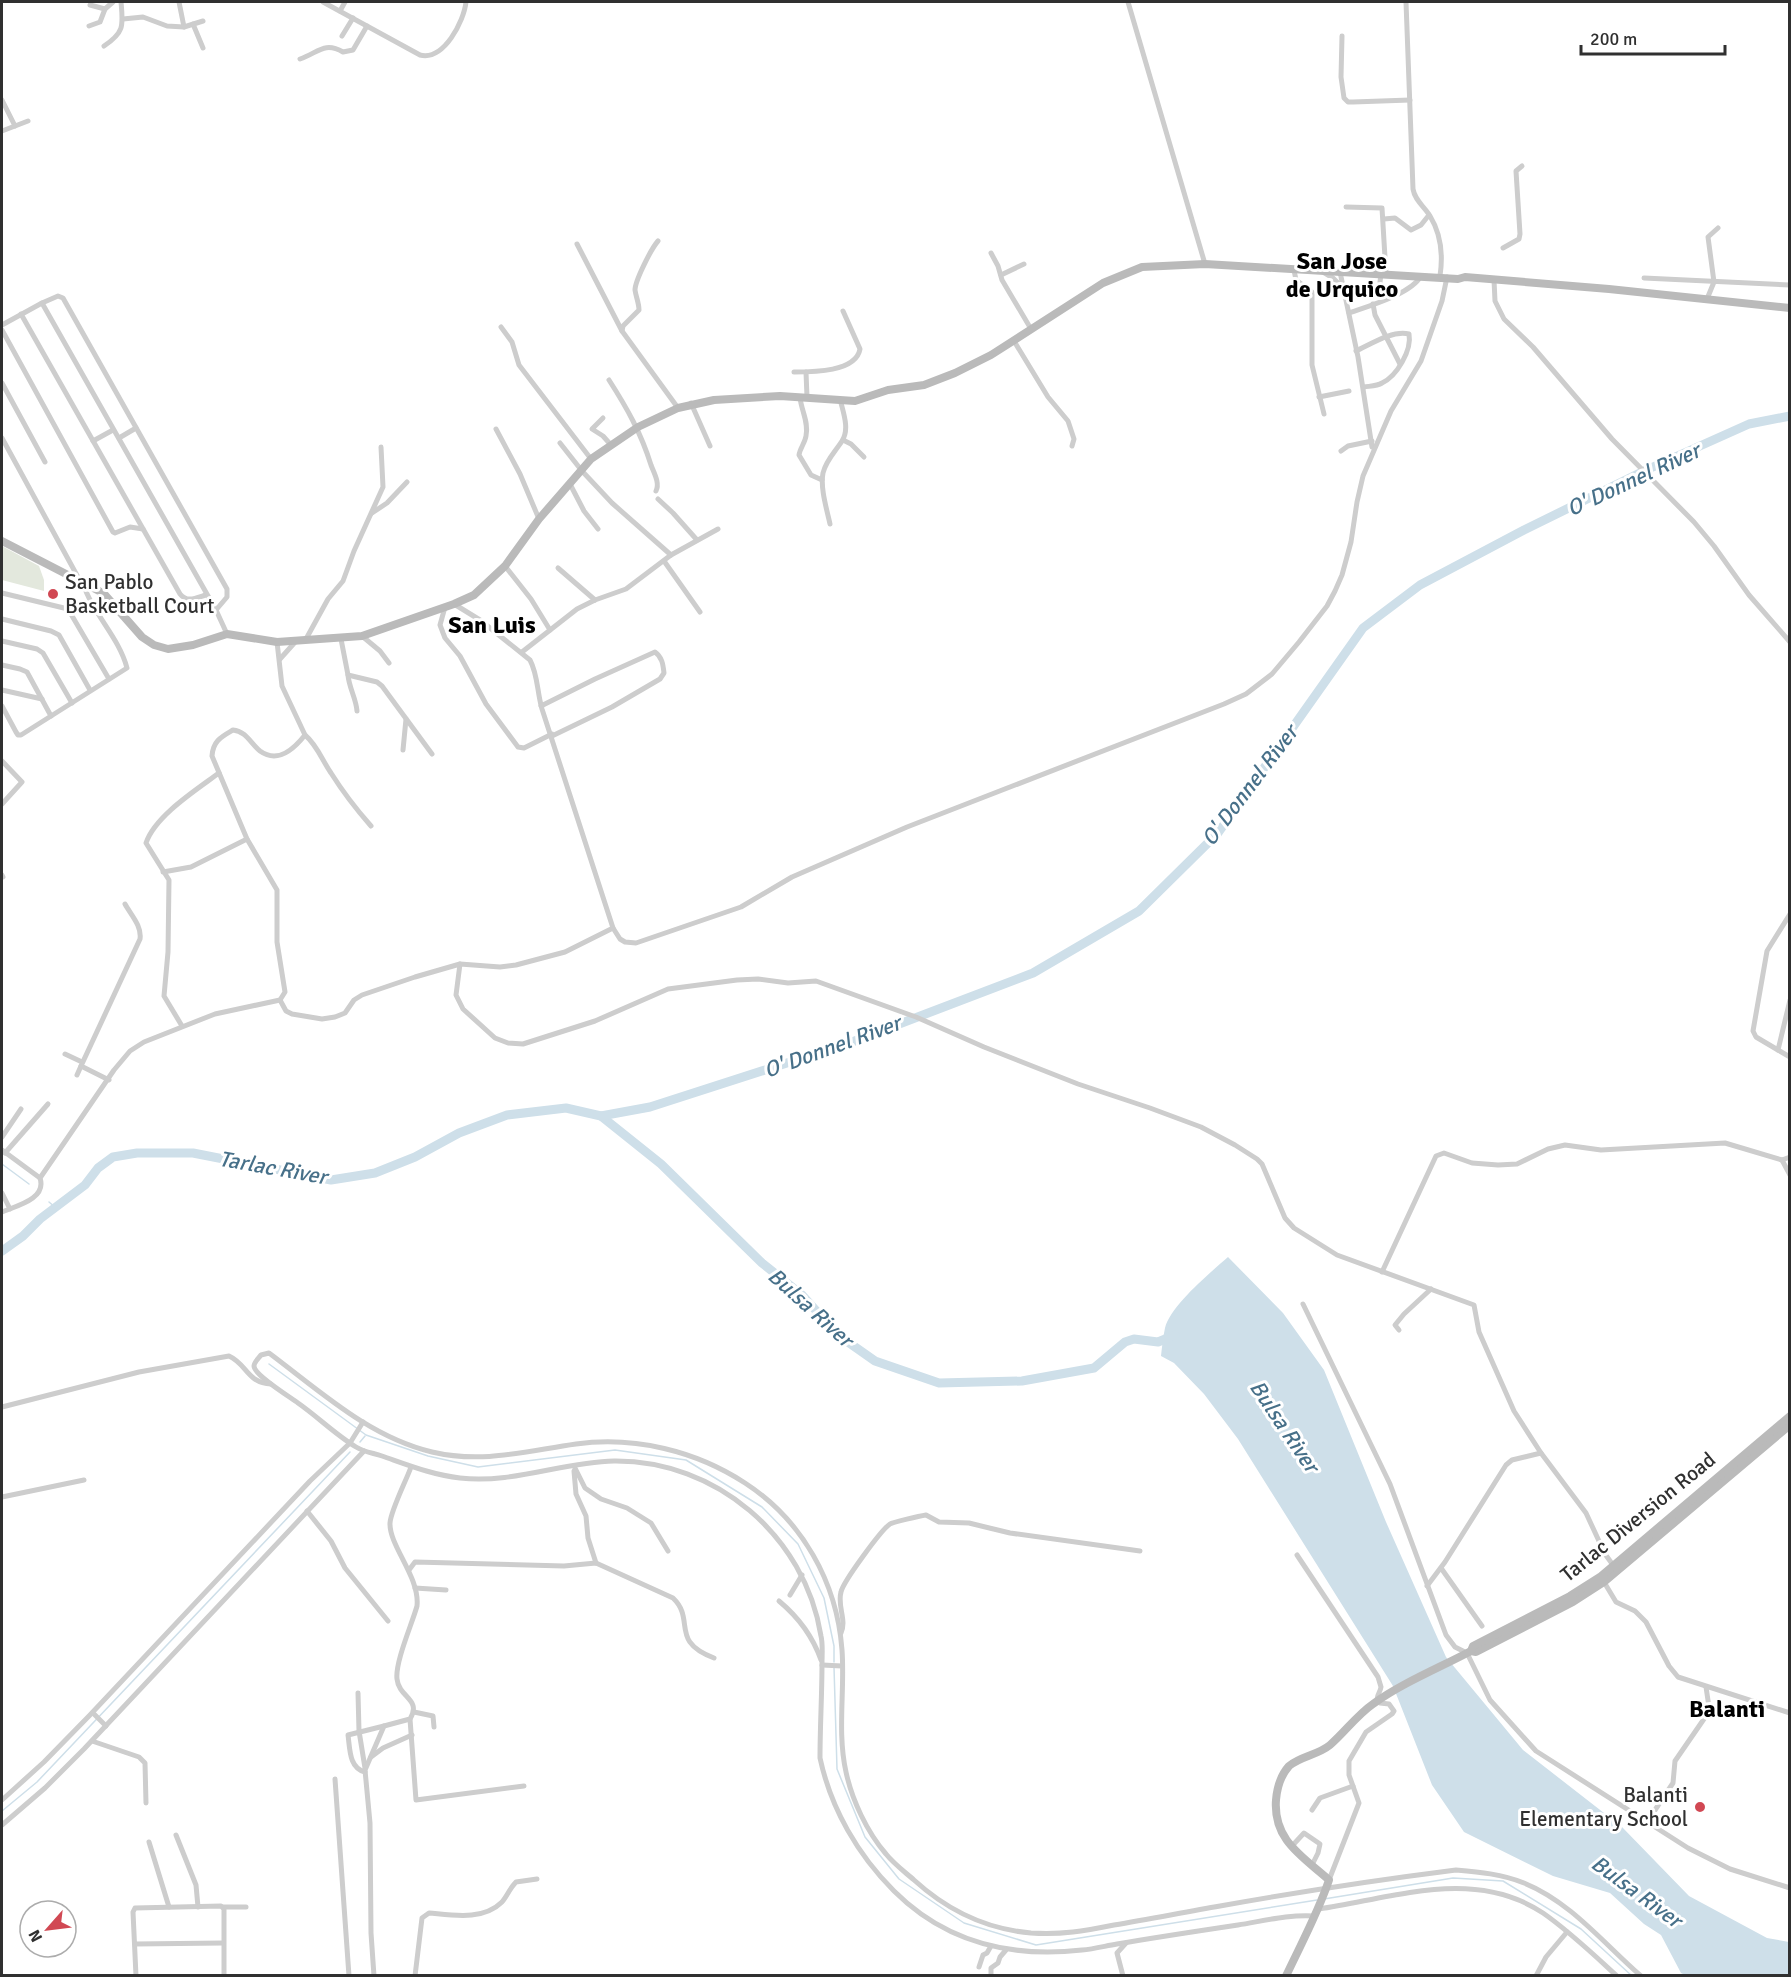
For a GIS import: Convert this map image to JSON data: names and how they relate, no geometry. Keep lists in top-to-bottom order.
{
  "streets": {
    "street": ["Tarlac Diversion Road"]
  },
  "districts": ["San Jose de Urquico", "San Luis", "Balanti"],
  "water": ["O' Donnel River", "Tarlac River", "Bulsa River"],
  "places": ["San Pablo Basketball Court", "Balanti Elementary School"],
  "scale_bar": "200 m",
  "north": "bottom left"
}
